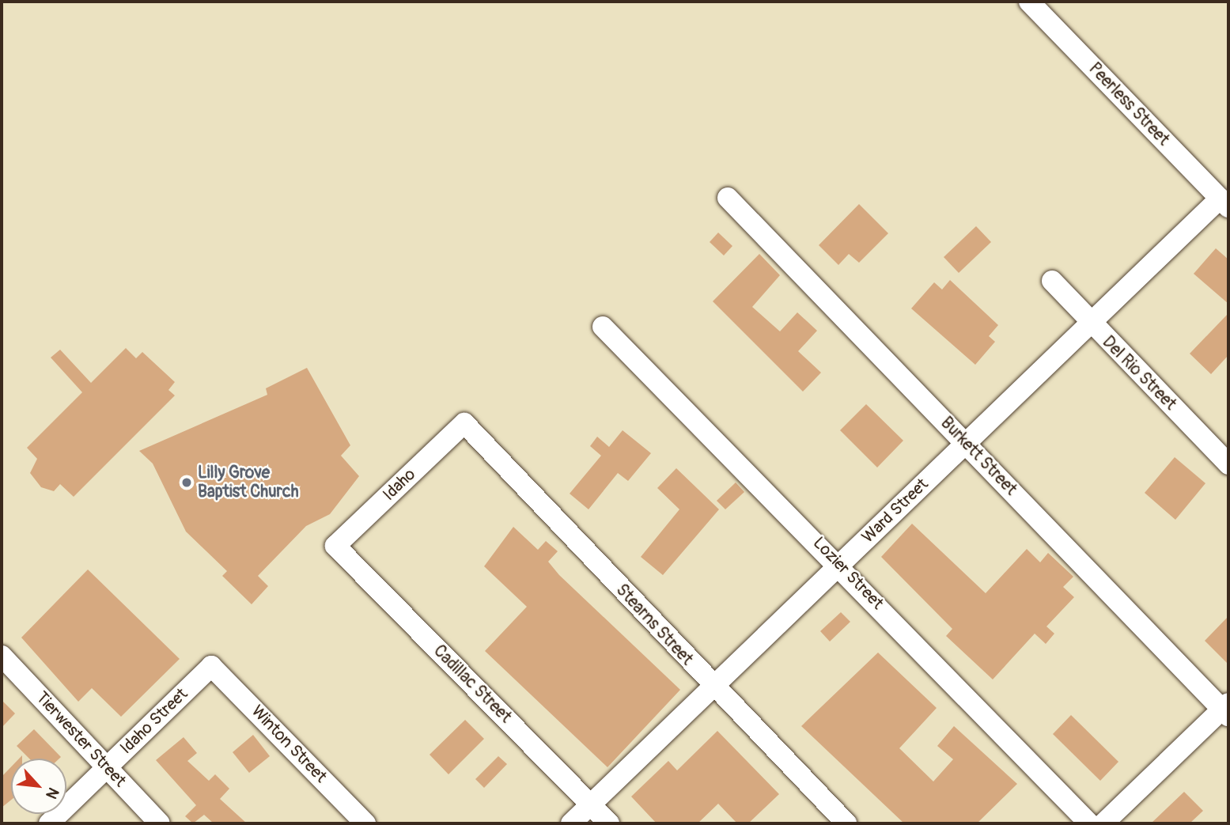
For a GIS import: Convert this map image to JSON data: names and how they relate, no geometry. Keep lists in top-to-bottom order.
{
  "streets": {
    "street": [
      "Peerless Street",
      "Del Rio Street",
      "Burkett Street",
      "Idaho",
      "Ward Street",
      "Lozier Street",
      "Stearns Street",
      "Cadillac Street",
      "Idaho Street",
      "Tierwester Street",
      "Winton Street"
    ]
  },
  "crossings": [
    ["Peerless Street", "Ward Street"],
    ["Del Rio Street", "Ward Street"],
    ["Burkett Street", "Ward Street"],
    ["Idaho", "Stearns Street"],
    ["Idaho", "Cadillac Street"],
    ["Ward Street", "Lozier Street"],
    ["Ward Street", "Stearns Street"],
    ["Ward Street", "Cadillac Street"],
    ["Idaho Street", "Tierwester Street"],
    ["Idaho Street", "Winton Street"]
  ],
  "places": ["Lilly Grove Baptist Church"],
  "north": "bottom right"
}
